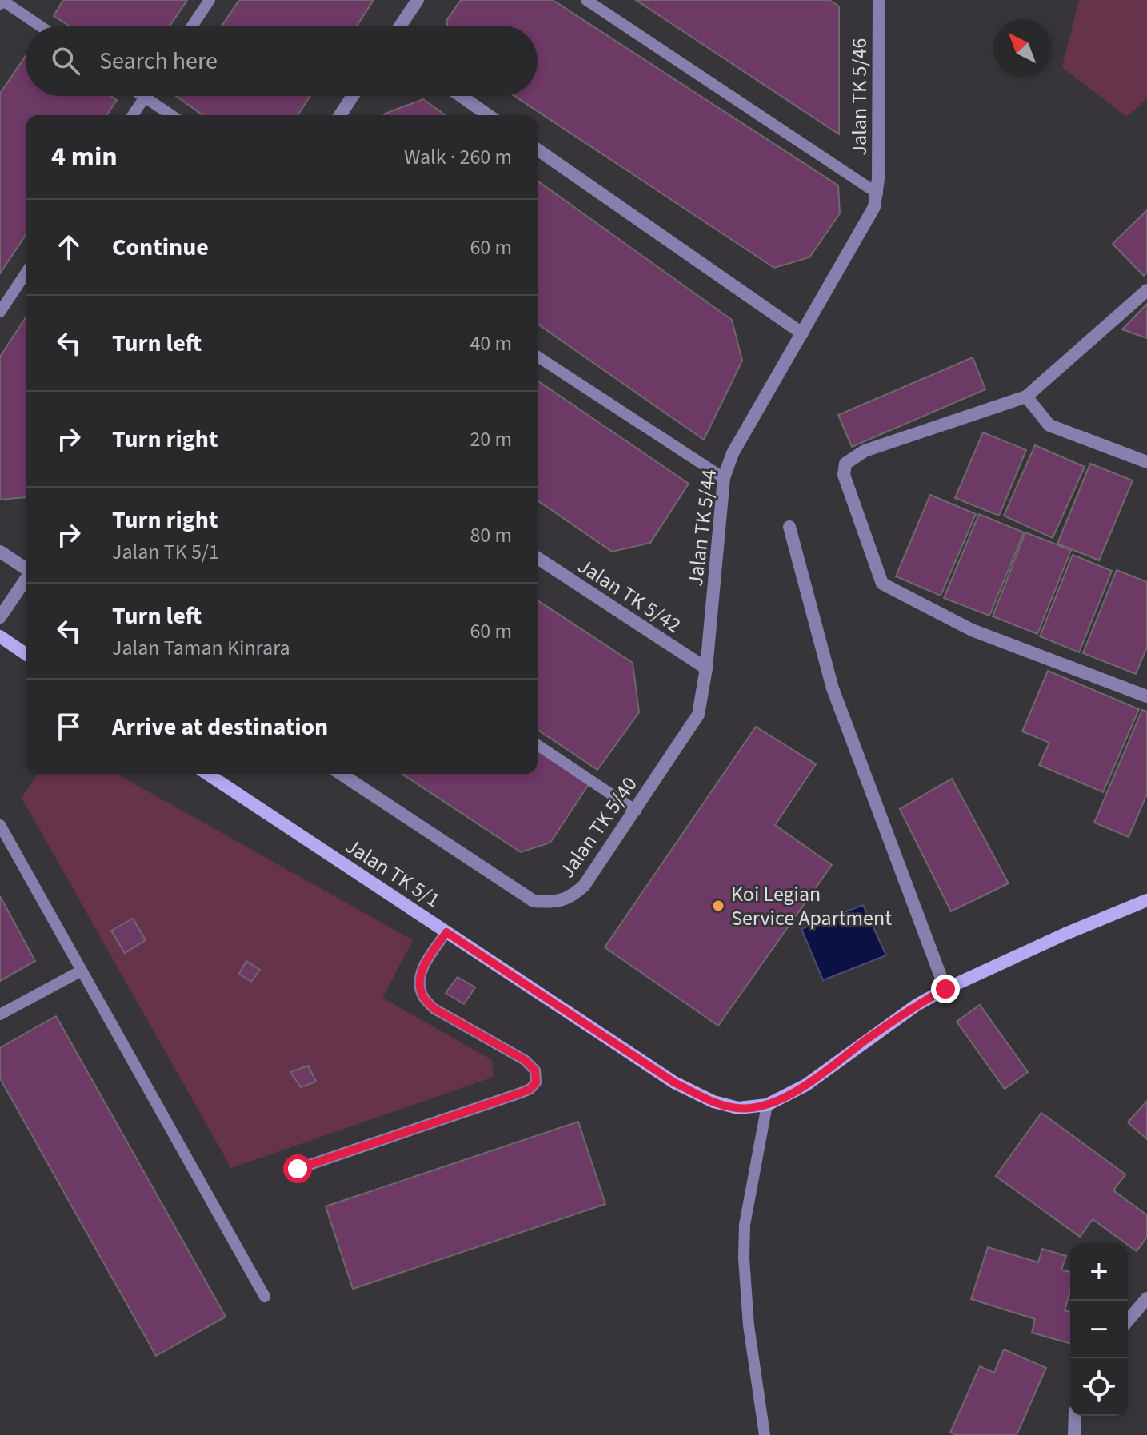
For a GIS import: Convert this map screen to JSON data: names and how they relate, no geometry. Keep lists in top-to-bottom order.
{
  "streets": {
    "street": [
      "Jalan TK 5/46",
      "Jalan TK 5/44",
      "Jalan TK 5/42",
      "Jalan TK 5/40",
      "Jalan TK 5/1"
    ]
  },
  "crossings": [
    ["Jalan TK 5/46", "Jalan TK 5/44"],
    ["Jalan TK 5/44", "Jalan TK 5/42"],
    ["Jalan TK 5/44", "Jalan TK 5/40"],
    ["Jalan TK 5/42", "Jalan TK 5/40"]
  ],
  "places": ["Koi Legian Service Apartment"],
  "north": "top left",
  "page": {
    "search": "Search here",
    "heading": ["4 min", "Walk · 260 m"],
    "list": [
      ["Continue", "60 m"],
      ["Turn left", "40 m"],
      ["Turn right", "20 m"],
      ["Turn right", "Jalan TK 5/1", "80 m"],
      ["Turn left", "Jalan Taman Kinrara", "60 m"],
      "Arrive at destination"
    ],
    "map_buttons": ["+", "−"]
  }
}
